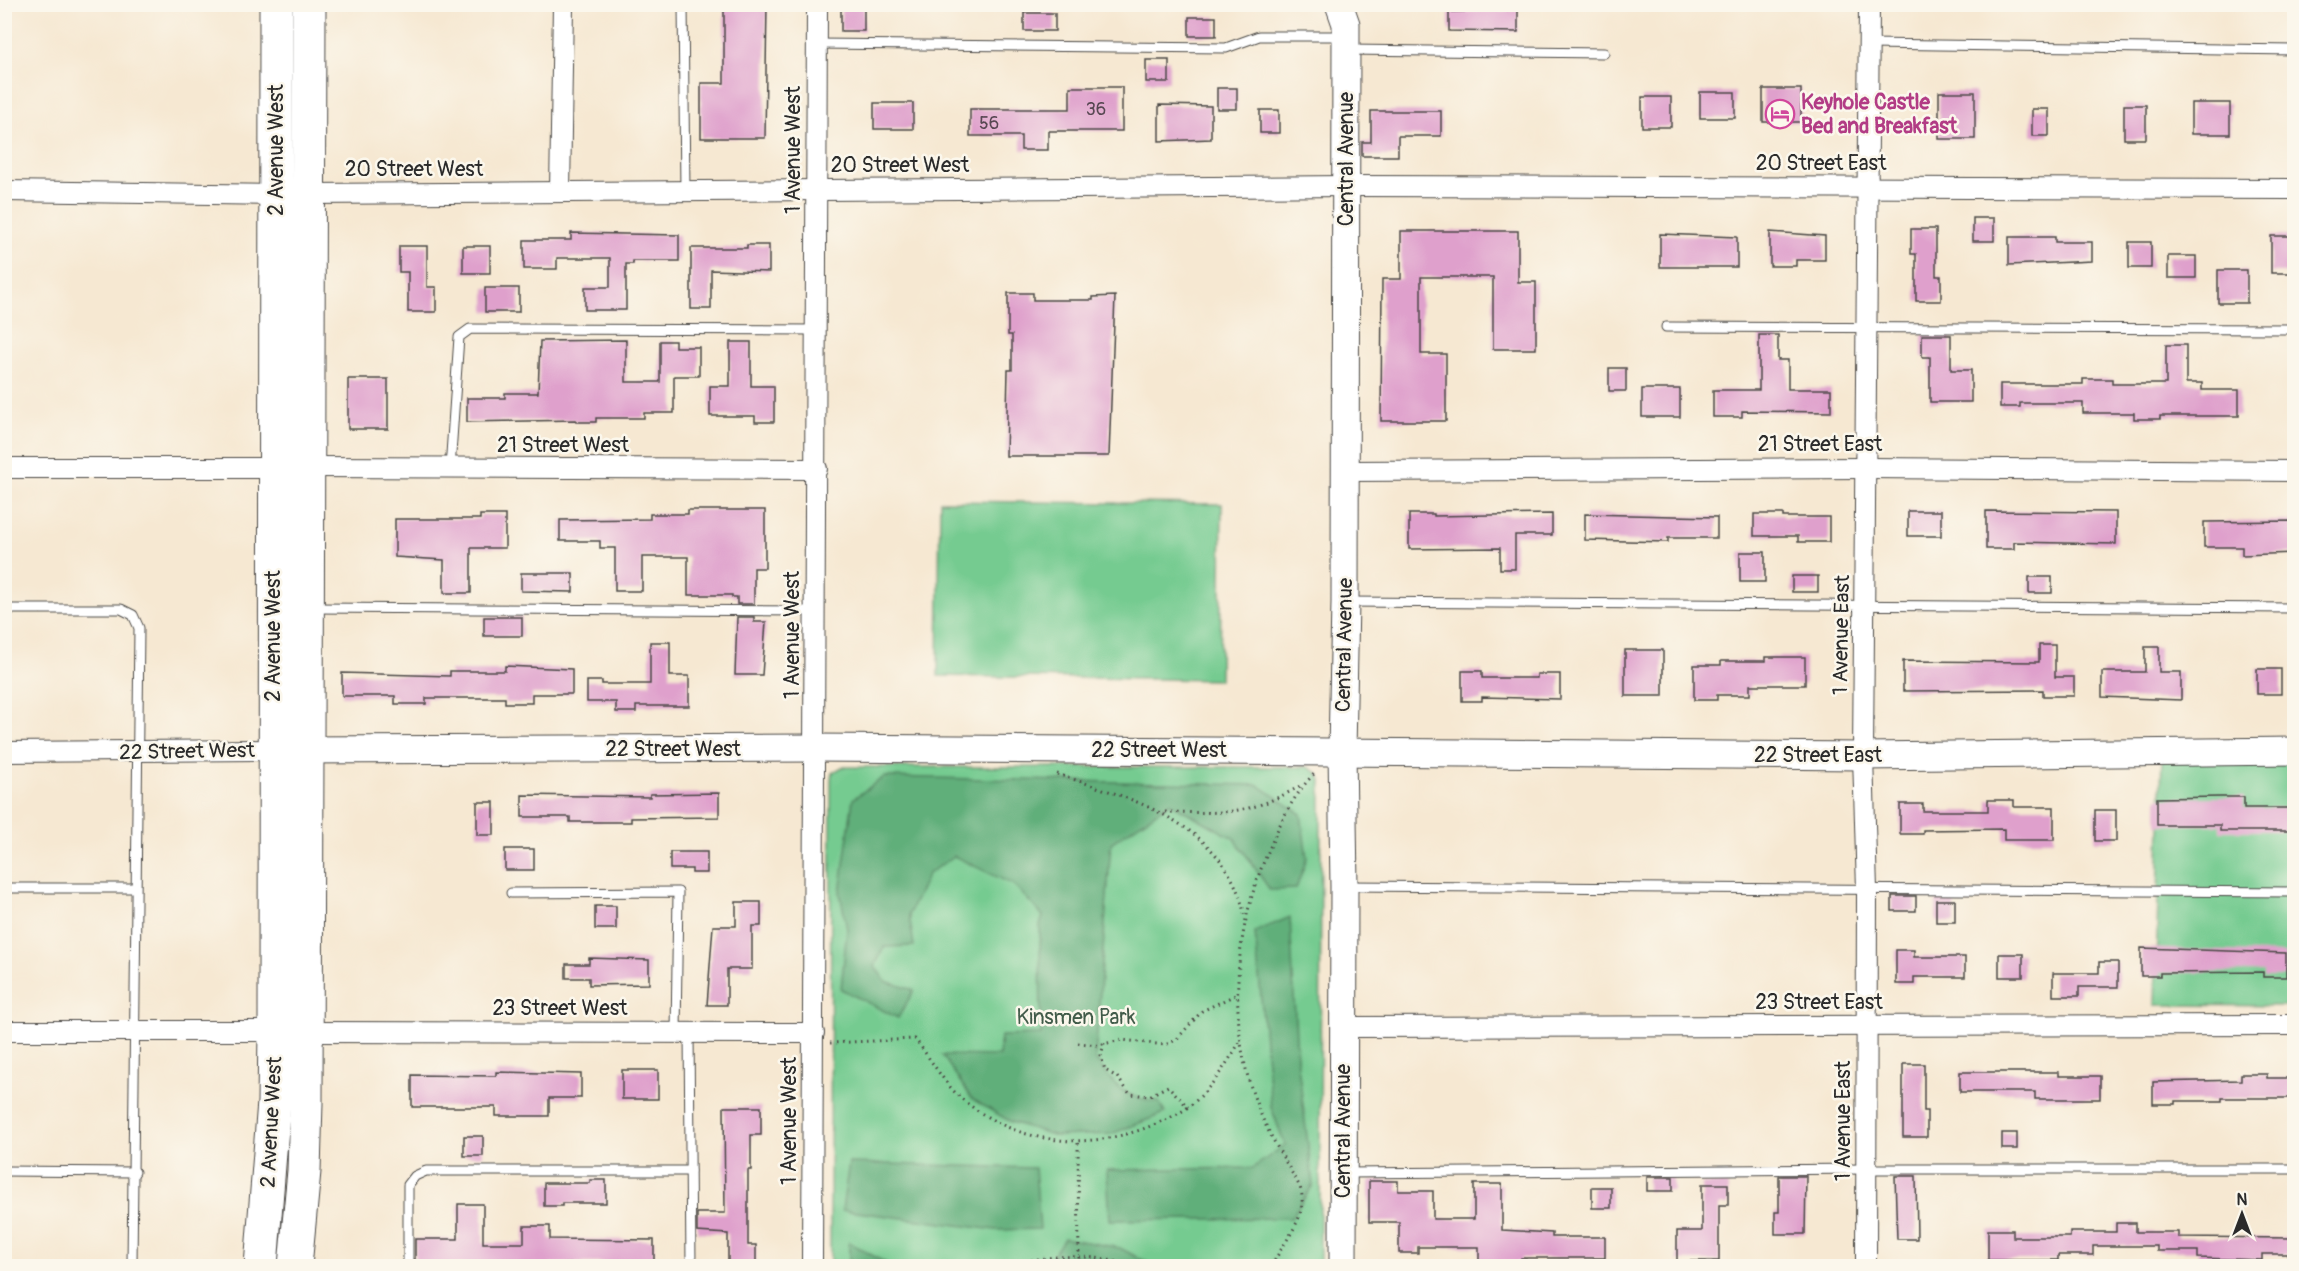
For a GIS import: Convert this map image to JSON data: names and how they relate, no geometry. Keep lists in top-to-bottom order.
{
  "streets": {
    "highway": ["2 Avenue West"],
    "street": [
      "1 Avenue West",
      "Central Avenue",
      "20 Street East",
      "20 Street West",
      "21 Street East",
      "21 Street West",
      "1 Avenue East",
      "22 Street West",
      "22 Street East",
      "23 Street East",
      "23 Street West"
    ]
  },
  "crossings": [
    ["2 Avenue West", "20 Street West"],
    ["2 Avenue West", "21 Street West"],
    ["2 Avenue West", "22 Street West"],
    ["2 Avenue West", "23 Street West"],
    ["1 Avenue West", "20 Street West"],
    ["1 Avenue West", "21 Street West"],
    ["1 Avenue West", "22 Street West"],
    ["1 Avenue West", "23 Street West"],
    ["Central Avenue", "20 Street East"],
    ["Central Avenue", "20 Street West"],
    ["Central Avenue", "21 Street East"],
    ["Central Avenue", "22 Street West"],
    ["Central Avenue", "22 Street East"],
    ["Central Avenue", "23 Street East"],
    ["20 Street East", "20 Street West"],
    ["20 Street East", "1 Avenue East"],
    ["21 Street East", "1 Avenue East"],
    ["1 Avenue East", "22 Street East"],
    ["1 Avenue East", "23 Street East"],
    ["22 Street West", "22 Street East"]
  ],
  "parks": ["Kinsmen Park"],
  "places": {
    "hotel": ["Keyhole Castle Bed and Breakfast"]
  },
  "house_numbers": ["36", "56"],
  "north": "top"
}
